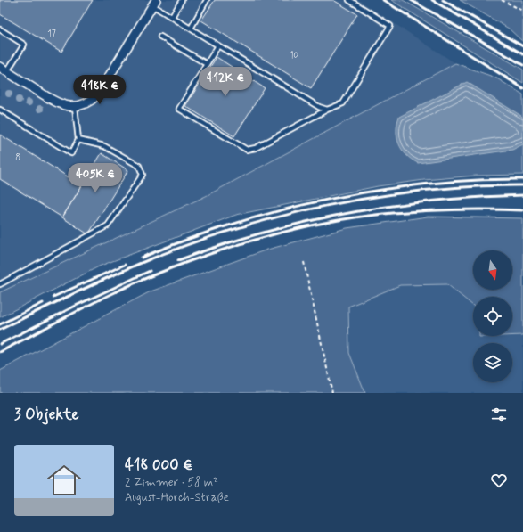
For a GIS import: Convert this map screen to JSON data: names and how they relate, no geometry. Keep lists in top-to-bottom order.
{
  "house_numbers": ["17", "10", "8"],
  "north": "bottom",
  "page": {
    "price": ["412K €", "418K €", "405K €"],
    "heading": "3 Objekte",
    "list": [
      {
        "name": "418 000 €",
        "note": "2 Zimmer · 58 m² · August-Horch-Straße"
      }
    ]
  }
}
